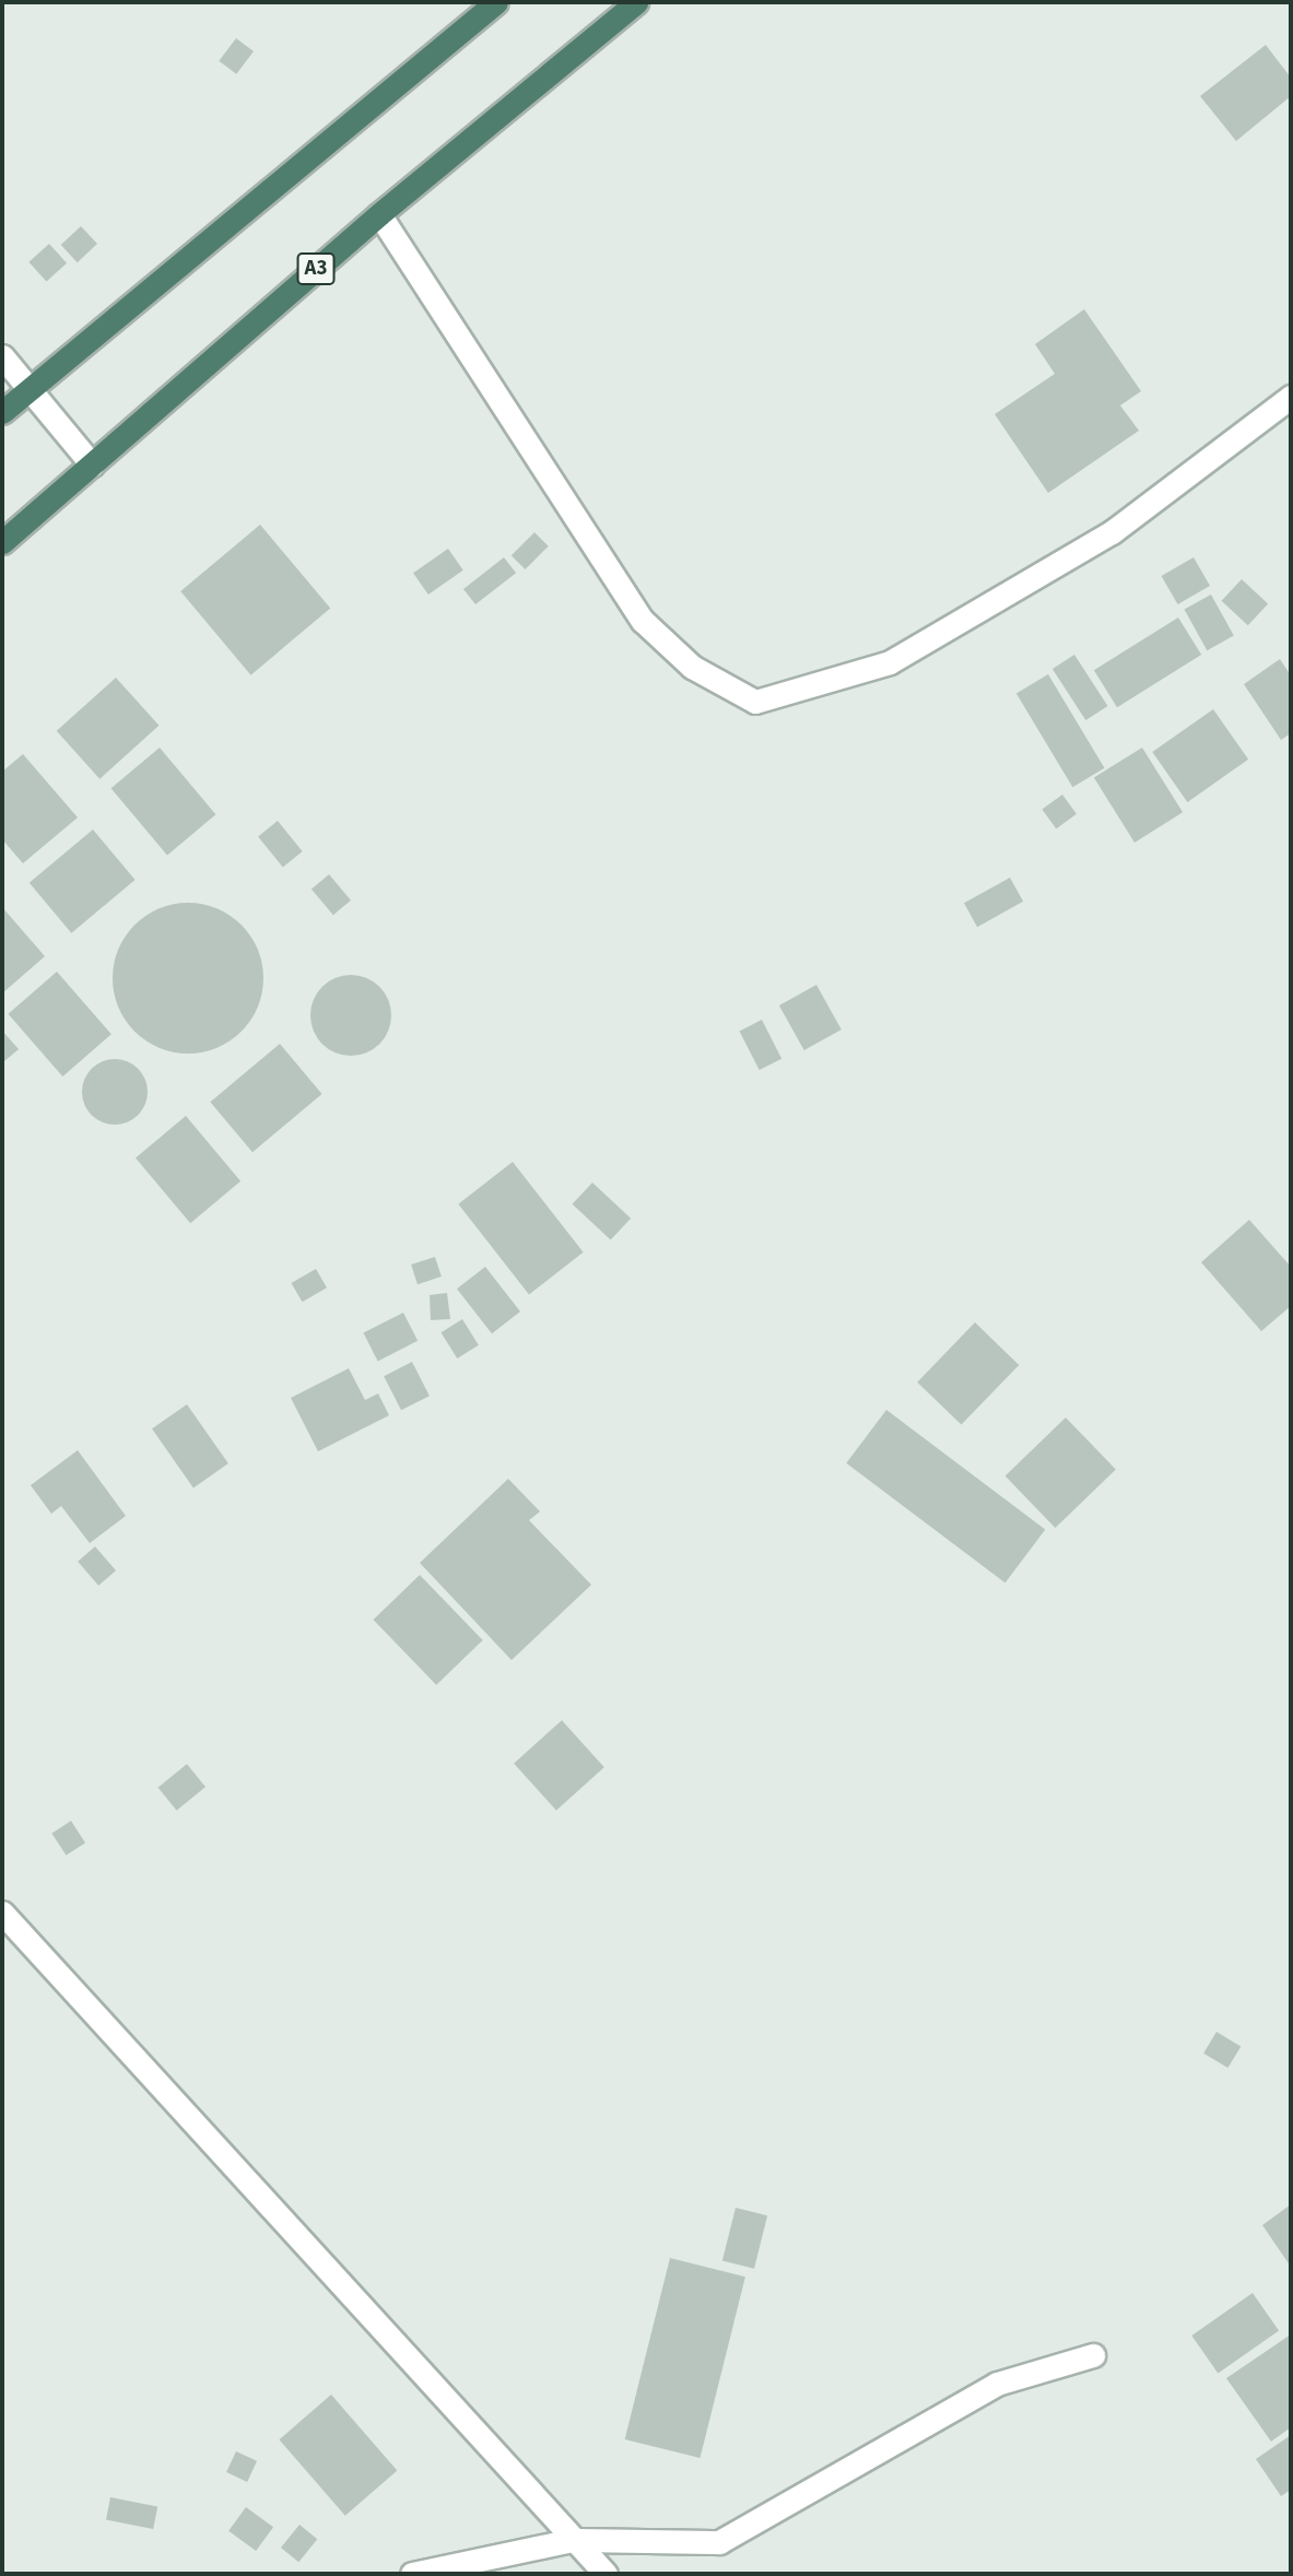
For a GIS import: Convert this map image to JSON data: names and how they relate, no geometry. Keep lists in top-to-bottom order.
{
  "streets": {
    "highway": ["A3"]
  }
}
